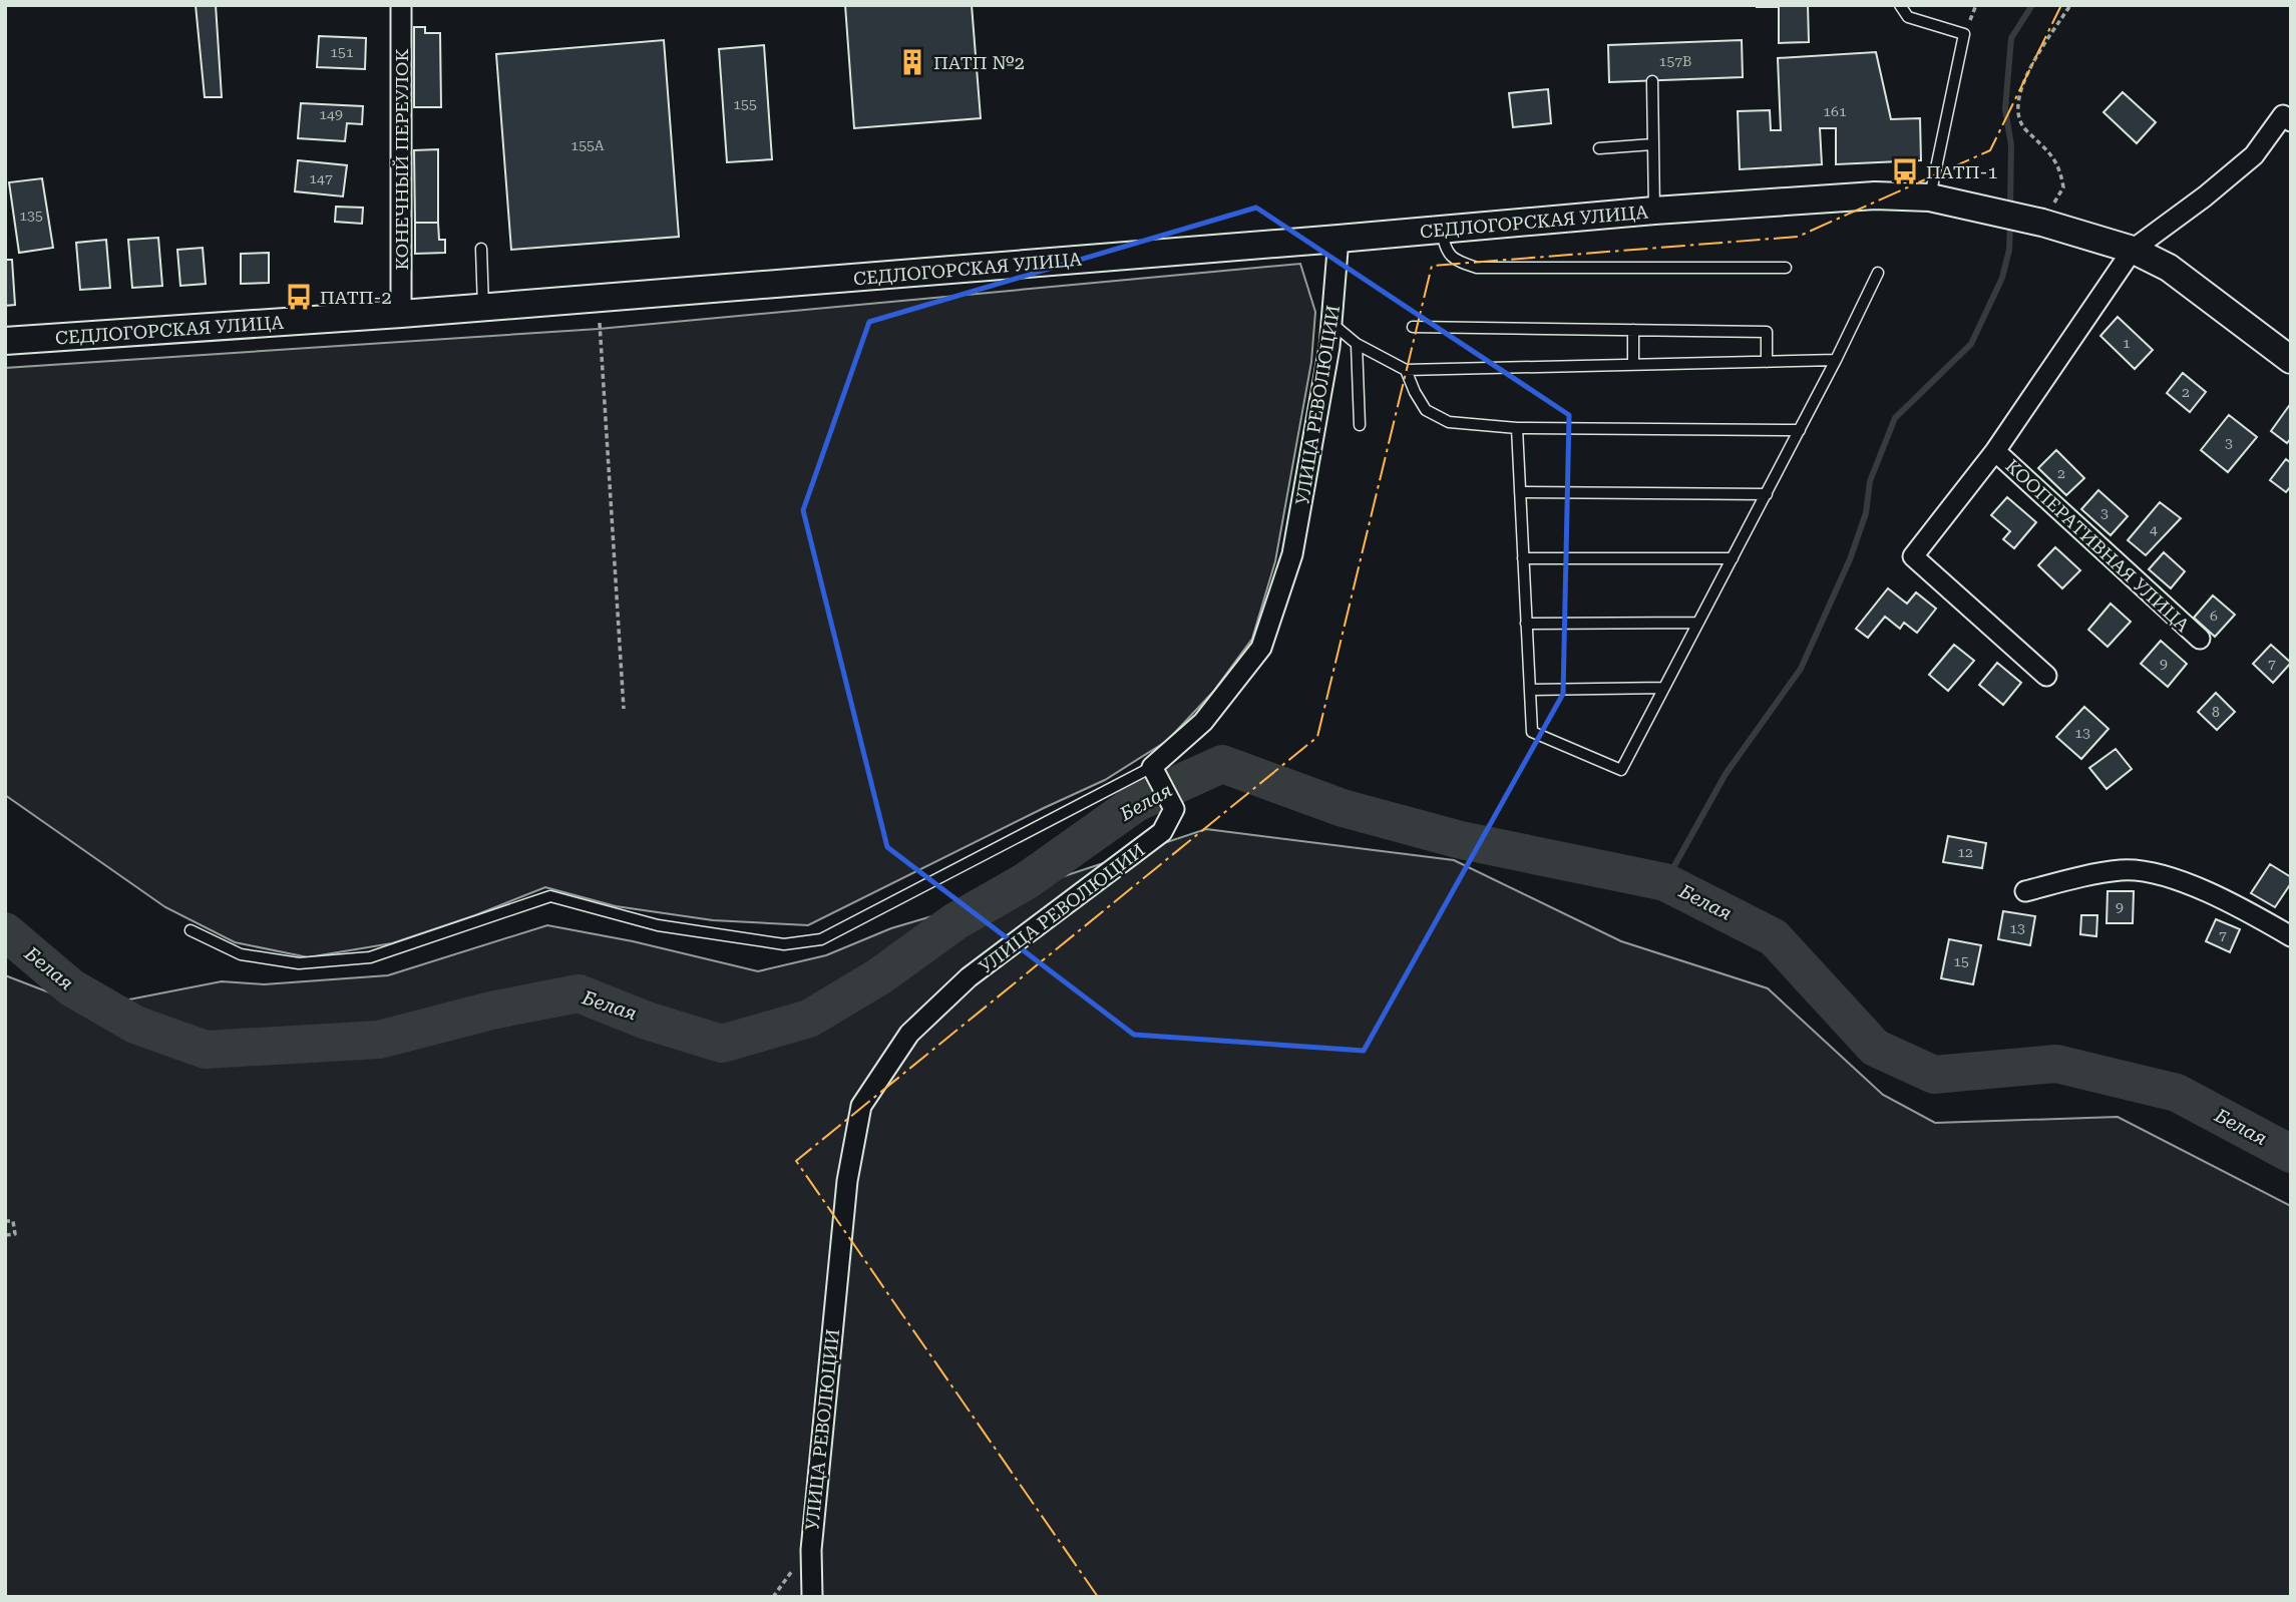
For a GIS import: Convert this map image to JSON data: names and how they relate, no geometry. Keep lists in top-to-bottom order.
{
  "streets": {
    "street": [
      "КОНЕЧНЫЙ ПЕРЕУЛОК",
      "СЕДЛОГОРСКАЯ УЛИЦА",
      "УЛИЦА РЕВОЛЮЦИИ",
      "КООПЕРАТИВНАЯ УЛИЦА"
    ]
  },
  "crossings": [
    ["КОНЕЧНЫЙ ПЕРЕУЛОК", "СЕДЛОГОРСКАЯ УЛИЦА"],
    ["СЕДЛОГОРСКАЯ УЛИЦА", "УЛИЦА РЕВОЛЮЦИИ"],
    ["СЕДЛОГОРСКАЯ УЛИЦА", "КООПЕРАТИВНАЯ УЛИЦА"]
  ],
  "water": ["Белая"],
  "places": {
    "building": ["ПАТП №2"],
    "bus stop": ["ПАТП-1", "ПАТП-2"]
  },
  "house_numbers": [
    "151",
    "157В",
    "155",
    "161",
    "149",
    "155А",
    "147",
    "135",
    "1",
    "2",
    "3",
    "2",
    "3",
    "4",
    "6",
    "9",
    "7",
    "8",
    "13",
    "12",
    "9",
    "13",
    "7",
    "15"
  ]
}
